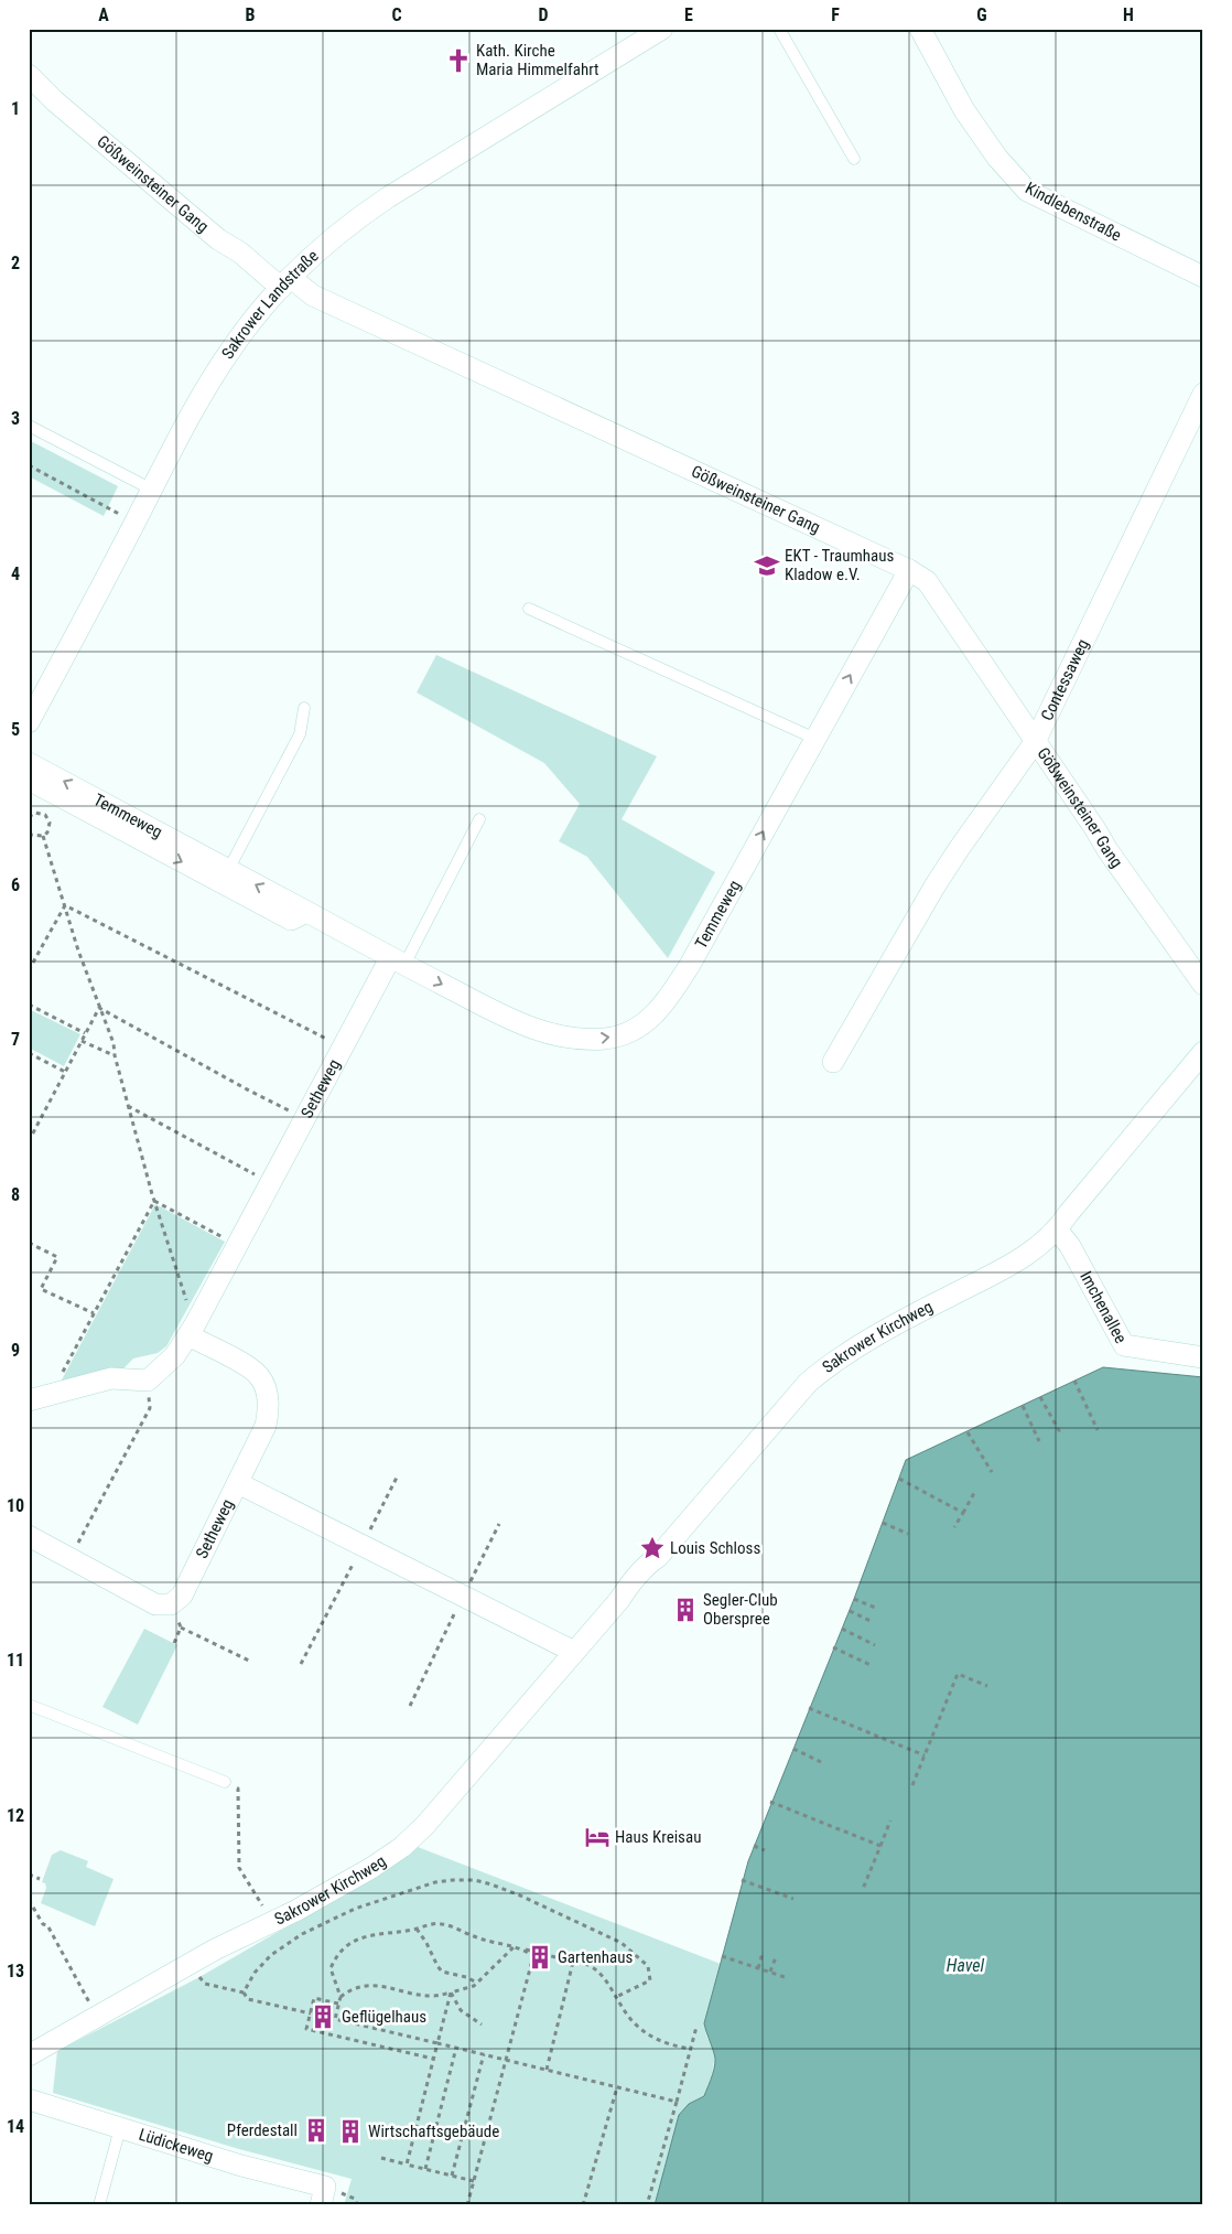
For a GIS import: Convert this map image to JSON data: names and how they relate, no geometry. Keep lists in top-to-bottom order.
{
  "streets": {
    "street": [
      "Gößweinsteiner Gang",
      "Kindlebenstraße",
      "Sakrower Landstraße",
      "Contessaweg",
      "Temmeweg",
      "Setheweg",
      "Imchenallee",
      "Sakrower Kirchweg",
      "Lüdickeweg"
    ]
  },
  "crossings": [
    ["Gößweinsteiner Gang", "Sakrower Landstraße"],
    ["Gößweinsteiner Gang", "Contessaweg"],
    ["Gößweinsteiner Gang", "Temmeweg"],
    ["Temmeweg", "Setheweg"],
    ["Imchenallee", "Sakrower Kirchweg"]
  ],
  "water": ["Havel"],
  "places": {
    "church": ["Kath. Kirche Maria Himmelfahrt"],
    "school or university": ["EKT - Traumhaus Kladow e.V."],
    "place": ["Louis Schloss"],
    "building": [
      "Segler-Club Oberspree",
      "Gartenhaus",
      "Geflügelhaus",
      "Pferdestall",
      "Wirtschaftsgebäude"
    ],
    "hotel": ["Haus Kreisau"]
  },
  "grid": {
    "columns": [
      "A",
      "B",
      "C",
      "D",
      "E",
      "F",
      "G",
      "H"
    ],
    "rows": [
      "1",
      "2",
      "3",
      "4",
      "5",
      "6",
      "7",
      "8",
      "9",
      "10",
      "11",
      "12",
      "13",
      "14"
    ]
  }
}
